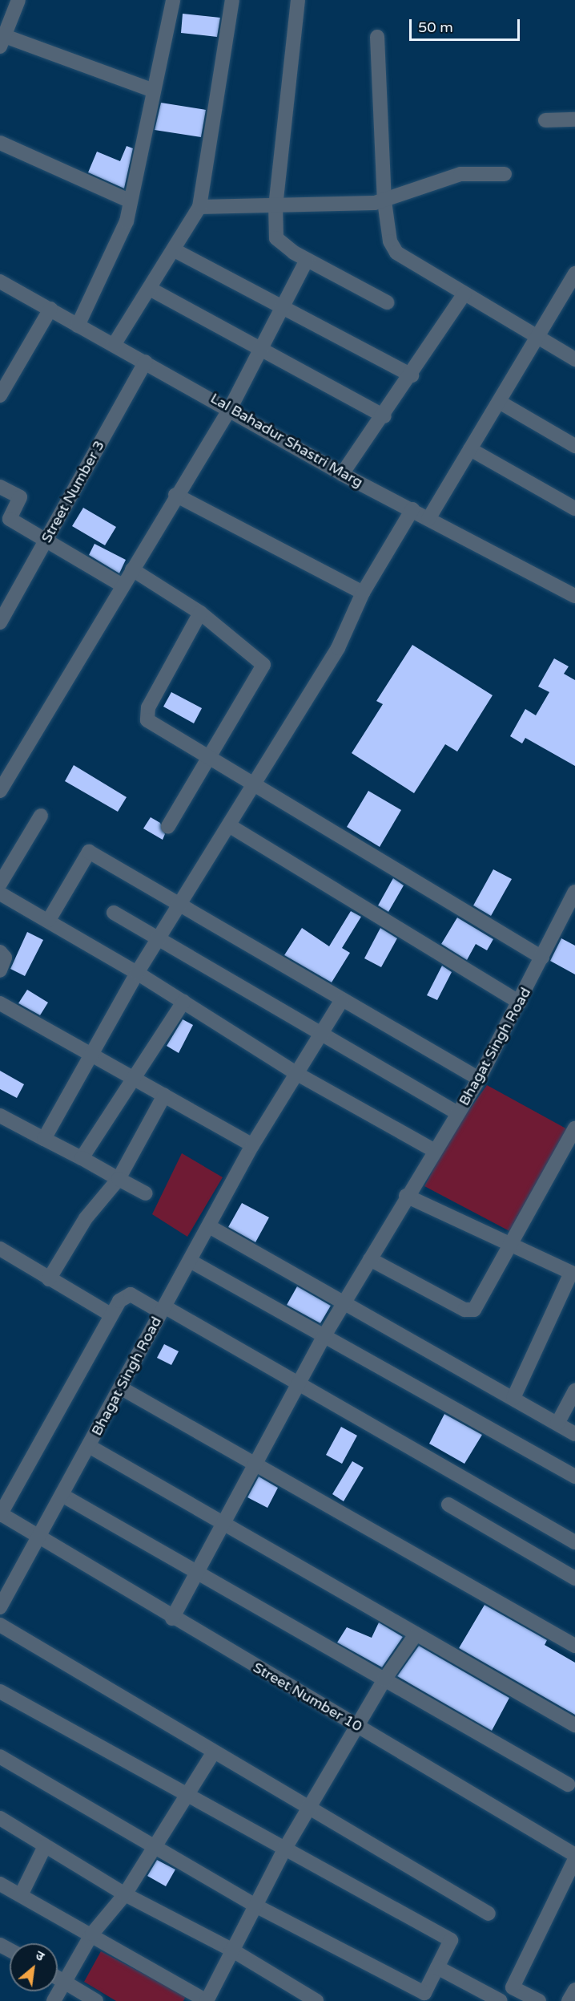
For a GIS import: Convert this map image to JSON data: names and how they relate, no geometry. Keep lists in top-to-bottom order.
{
  "streets": {
    "street": [
      "Lal Bahadur Shastri Marg",
      "Street Number 3",
      "Bhagat Singh Road",
      "Street Number 10"
    ]
  },
  "crossings": [
    ["Lal Bahadur Shastri Marg", "Street Number 3"],
    ["Bhagat Singh Road", "Street Number 10"]
  ],
  "scale_bar": "50 m",
  "north": "top right"
}
